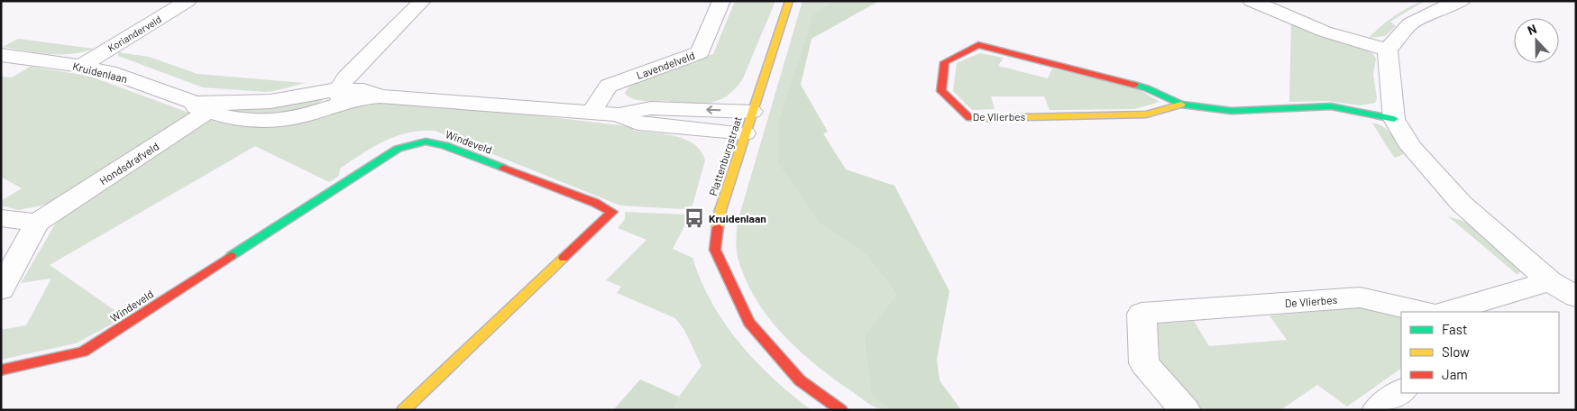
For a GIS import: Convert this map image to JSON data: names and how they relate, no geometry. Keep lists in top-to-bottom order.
{
  "streets": {
    "street": [
      "Korianderveld",
      "Lavendelveld",
      "Kruidenlaan",
      "De Vlierbes",
      "Windeveld",
      "Plattenburgstraat",
      "Hondsdrafveld"
    ]
  },
  "crossings": [
    ["Korianderveld", "Kruidenlaan"],
    ["Lavendelveld", "Kruidenlaan"],
    ["Kruidenlaan", "Plattenburgstraat"],
    ["Kruidenlaan", "Hondsdrafveld"]
  ],
  "places": {
    "bus stop": ["Kruidenlaan"]
  },
  "legend": ["Fast", "Slow", "Jam"],
  "north": "top"
}
